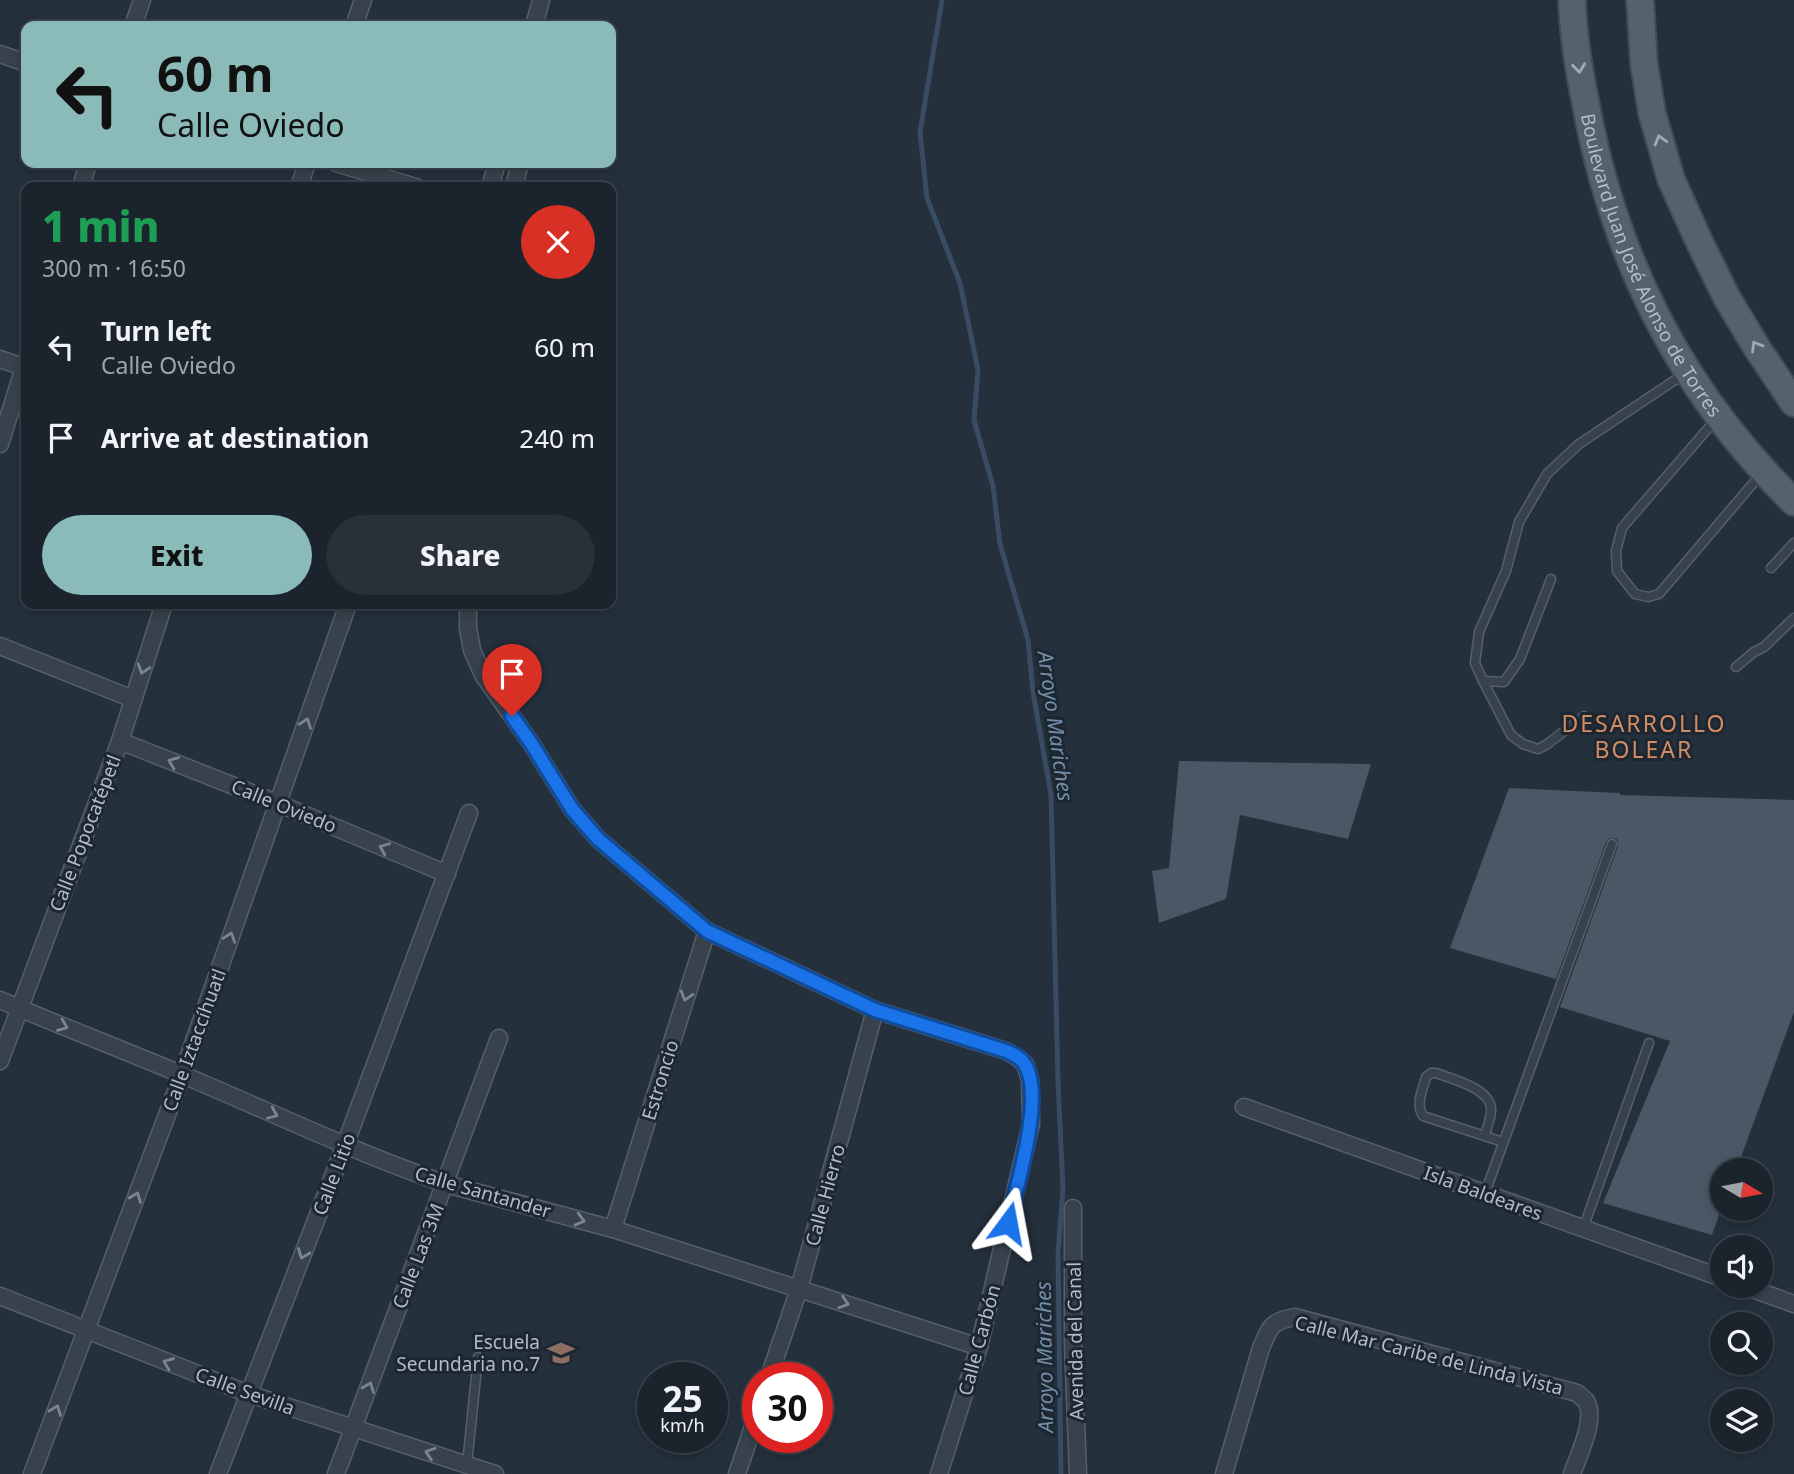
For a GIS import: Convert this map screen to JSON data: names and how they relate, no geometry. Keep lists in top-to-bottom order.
{
  "streets": {
    "main road": ["Boulevard Juan José Alonso de Torres"],
    "street": [
      "Calle Oviedo",
      "Calle Popocatépetl",
      "Calle Iztaccíhuatl",
      "Estroncio",
      "Calle Litio",
      "Calle Santander",
      "Isla Baldeares",
      "Calle Hierro",
      "Calle Las 3M",
      "Calle Carbón",
      "Avenida del Canal",
      "Calle Mar Caribe de Linda Vista",
      "Calle Sevilla"
    ]
  },
  "crossings": [
    ["Calle Oviedo", "Calle Popocatépetl"],
    ["Calle Oviedo", "Calle Iztaccíhuatl"],
    ["Calle Oviedo", "Calle Litio"],
    ["Calle Popocatépetl", "Calle Santander"],
    ["Calle Iztaccíhuatl", "Calle Santander"],
    ["Calle Iztaccíhuatl", "Calle Sevilla"],
    ["Estroncio", "Calle Santander"],
    ["Calle Litio", "Calle Santander"],
    ["Calle Litio", "Calle Sevilla"],
    ["Calle Santander", "Calle Hierro"],
    ["Calle Santander", "Calle Las 3M"],
    ["Calle Santander", "Calle Carbón"],
    ["Calle Hierro", "Calle Carbón"],
    ["Calle Las 3M", "Calle Sevilla"]
  ],
  "one_way": [
    "Calle Oviedo",
    "Calle Iztaccíhuatl",
    "Estroncio",
    "Calle Litio",
    "Calle Santander",
    "Calle Las 3M",
    "Calle Sevilla"
  ],
  "districts": ["DESARROLLO BOLEAR"],
  "water": ["Arroyo Mariches"],
  "places": {
    "school or university": ["Escuela Secundaria no.7"]
  },
  "north": "right",
  "page": {
    "turn": ["60 m", "Calle Oviedo"],
    "heading": ["1 min", "300 m · 16:50"],
    "list": [
      {
        "name": "Turn left",
        "note": "Calle Oviedo",
        "value": "60 m"
      },
      {
        "name": "Arrive at destination",
        "value": "240 m"
      }
    ],
    "buttons": ["Exit", "Share"],
    "speed": "25 km/h",
    "limit": "30"
  }
}
